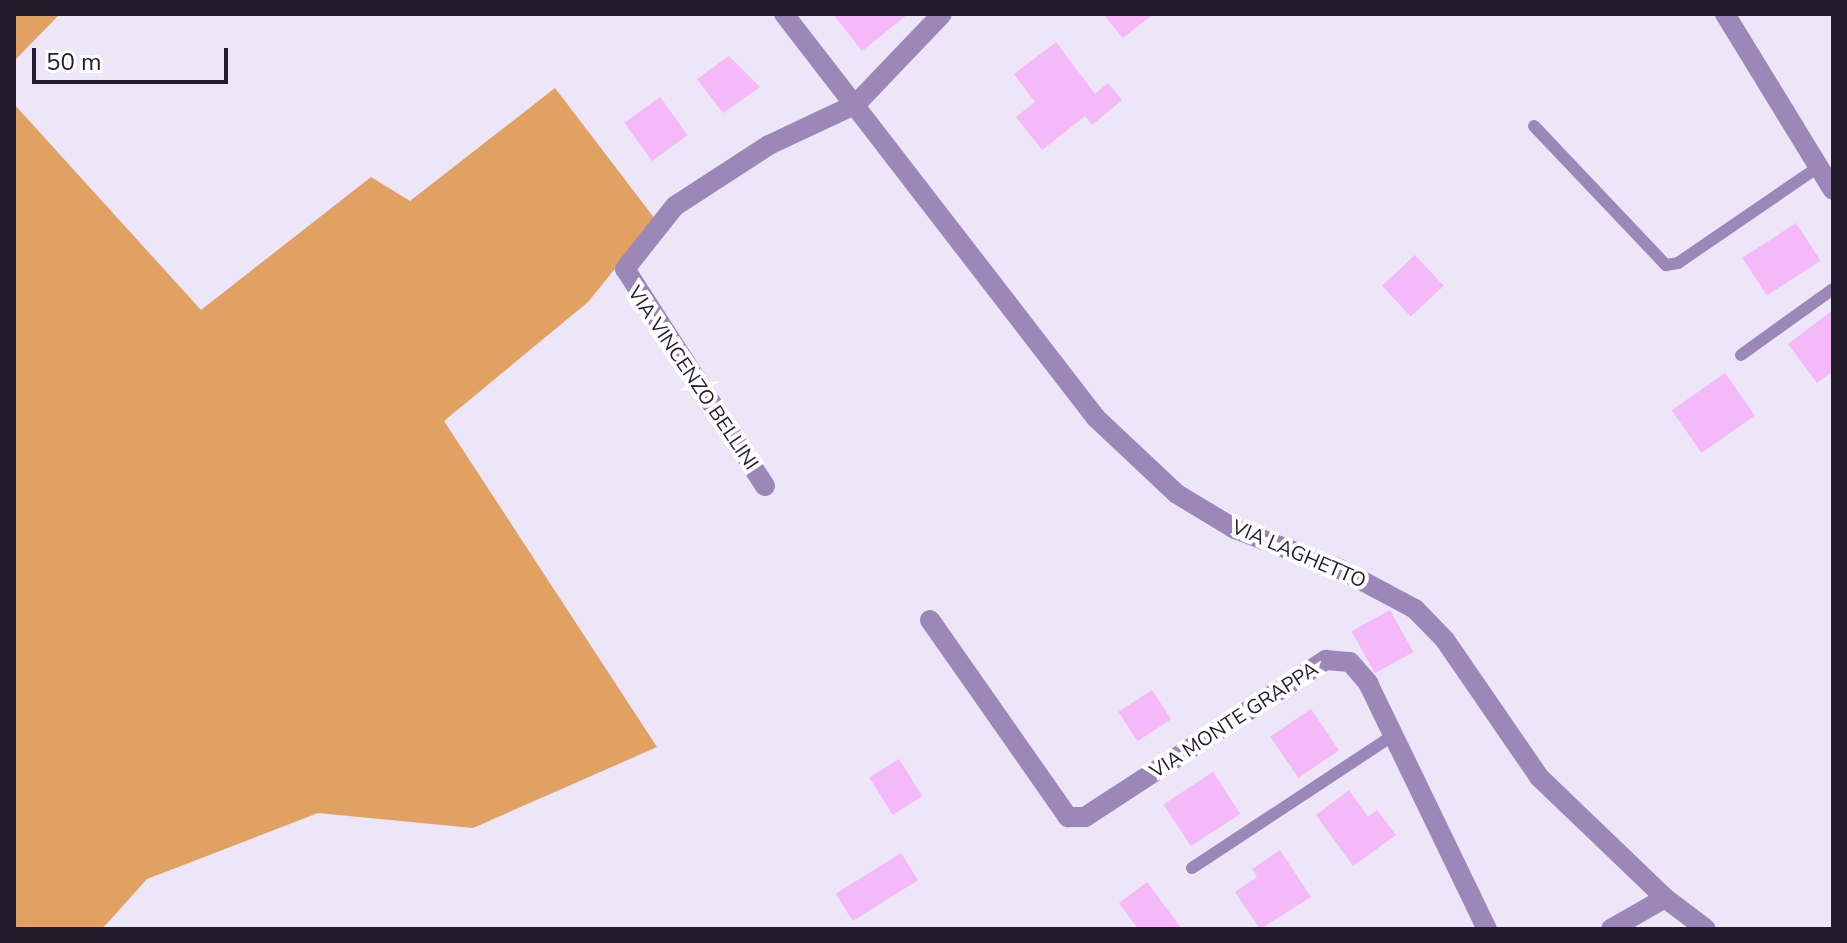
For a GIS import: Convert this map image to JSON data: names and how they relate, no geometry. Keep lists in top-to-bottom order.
{
  "streets": {
    "street": ["VIA VINCENZO BELLINI", "VIA LAGHETTO", "VIA MONTE GRAPPA"]
  },
  "crossings": [
    ["VIA VINCENZO BELLINI", "VIA LAGHETTO"]
  ],
  "scale_bar": "50 m"
}
